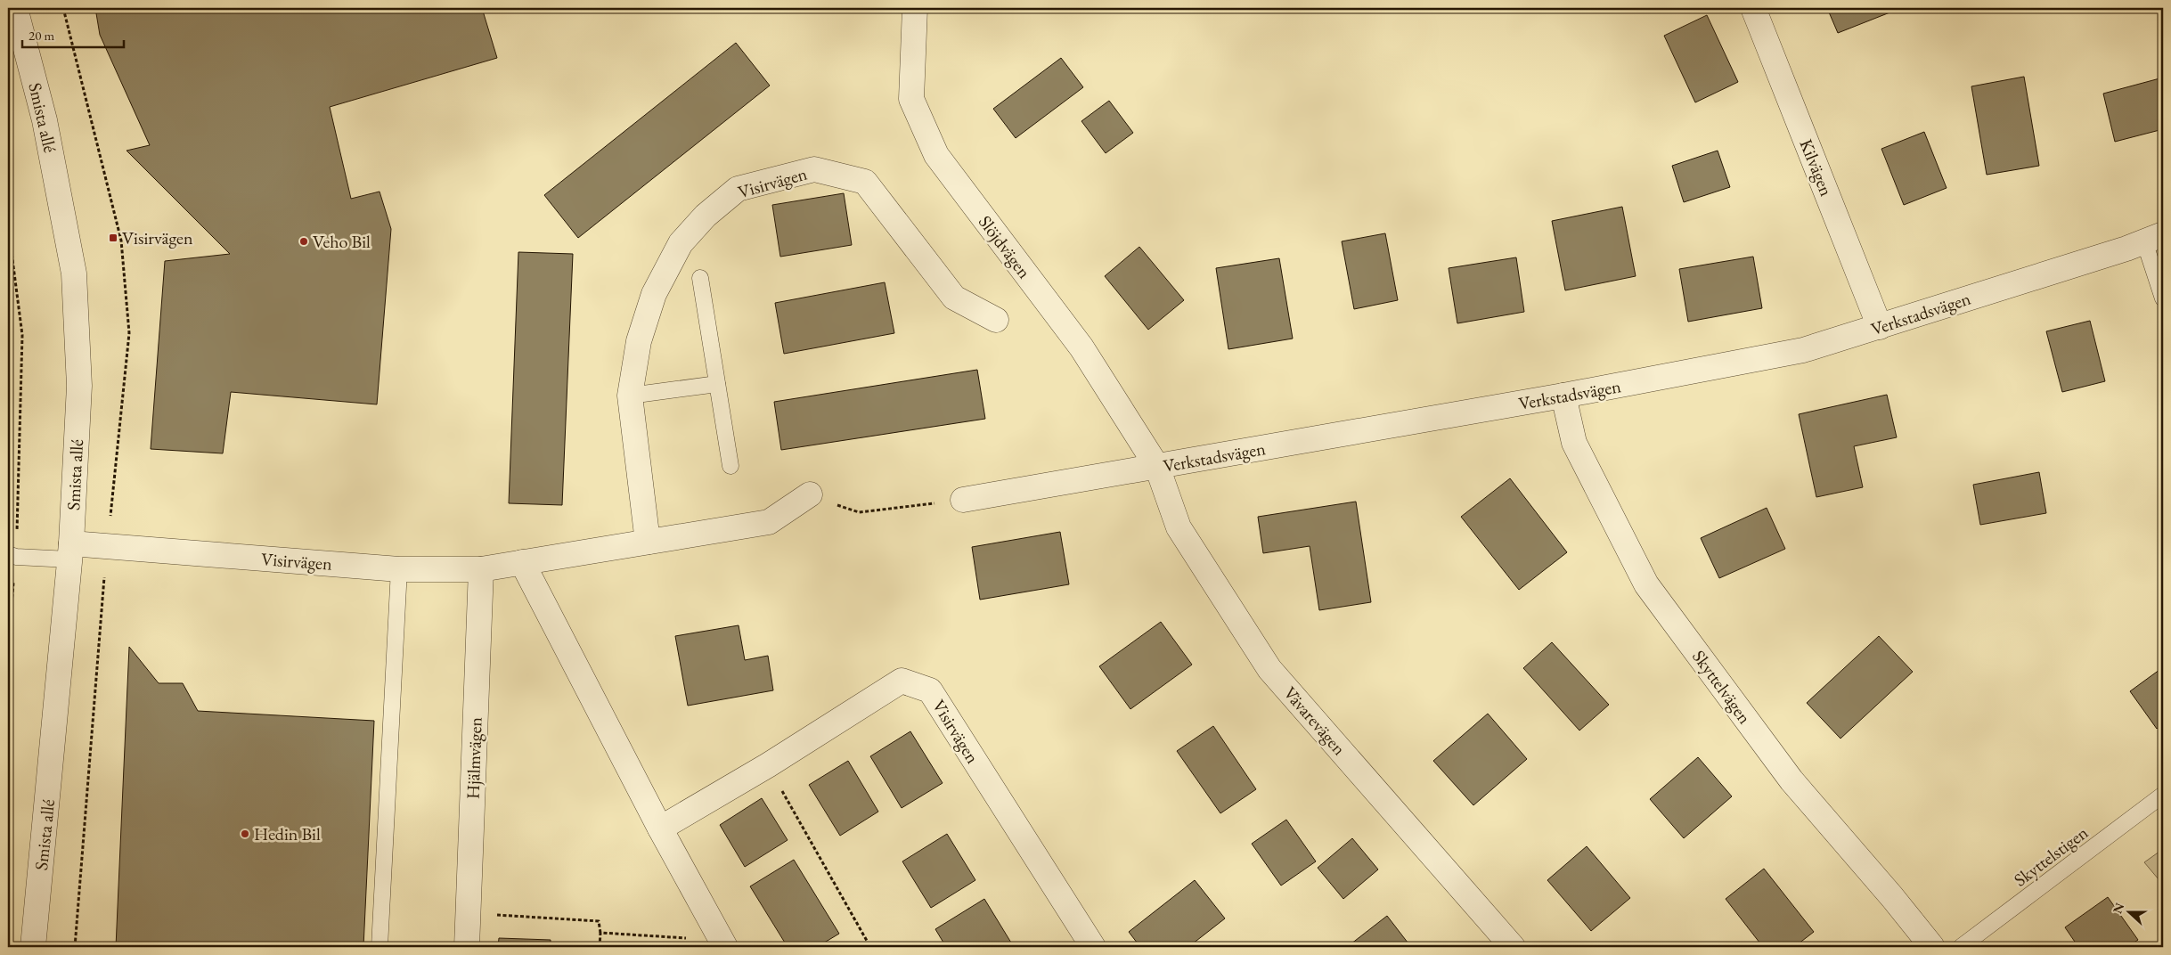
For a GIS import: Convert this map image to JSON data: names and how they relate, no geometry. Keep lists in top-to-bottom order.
{
  "streets": {
    "street": [
      "Smista allé",
      "Kilvägen",
      "Visirvägen",
      "Slöjdvägen",
      "Verkstadsvägen",
      "Skyttelvägen",
      "Vävarevägen",
      "Hjälmvägen"
    ],
    "lane": ["Skyttelstigen"]
  },
  "crossings": [
    ["Smista allé", "Visirvägen"],
    ["Kilvägen", "Verkstadsvägen"],
    ["Visirvägen", "Hjälmvägen"],
    ["Slöjdvägen", "Verkstadsvägen"],
    ["Slöjdvägen", "Vävarevägen"],
    ["Verkstadsvägen", "Skyttelvägen"],
    ["Verkstadsvägen", "Vävarevägen"]
  ],
  "places": {
    "transit": ["Visirvägen"],
    "other": ["Veho Bil", "Hedin Bil"]
  },
  "scale_bar": "20 m",
  "north": "left"
}
